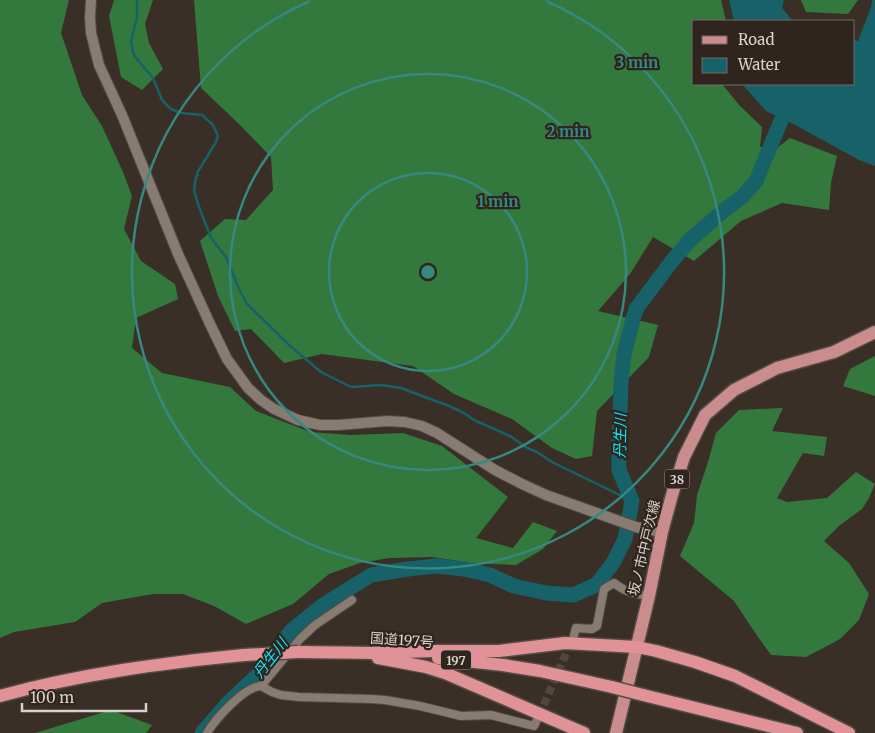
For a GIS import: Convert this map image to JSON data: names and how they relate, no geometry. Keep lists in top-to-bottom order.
{
  "streets": {
    "highway": ["国道197号", "197"],
    "main road": ["38", "坂ノ市中戸次線"]
  },
  "water": ["丹生川"],
  "legend": ["Road", "Water"],
  "scale_bar": "100 m",
  "rings": ["3 min", "2 min", "1 min"]
}
